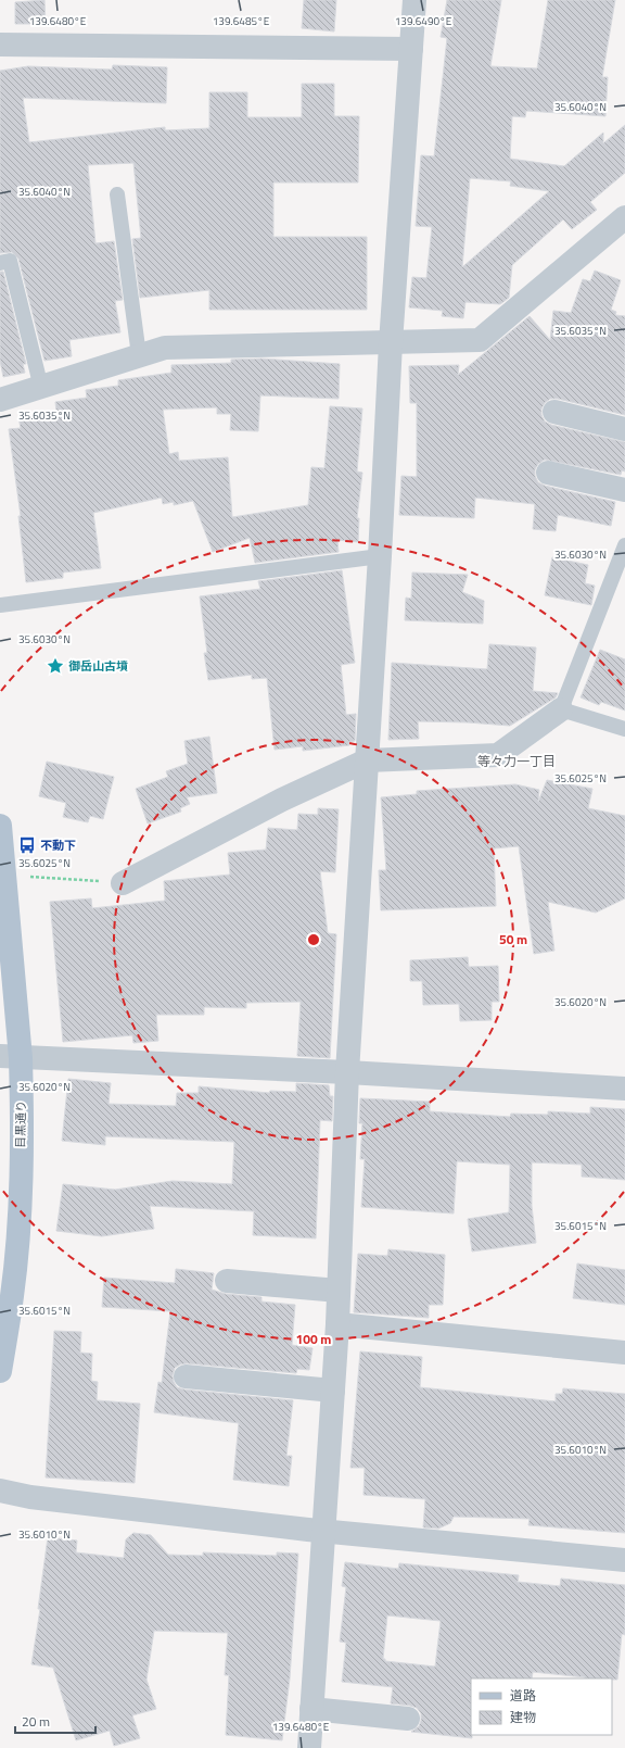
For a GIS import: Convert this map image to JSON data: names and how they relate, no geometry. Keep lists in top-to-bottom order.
{
  "streets": {
    "main road": ["目黒通り"]
  },
  "districts": ["等々力一丁目"],
  "places": {
    "place": ["御岳山古墳"],
    "bus stop": ["不動下"]
  },
  "legend": ["道路", "建物"],
  "scale_bar": "20 m",
  "coordinates": [
    "139.6480°E",
    "139.6485°E",
    "139.6490°E",
    "35.6040°N",
    "35.6035°N",
    "35.6030°N",
    "35.6025°N",
    "35.6020°N",
    "35.6015°N",
    "35.6010°N"
  ],
  "rings": ["50 m", "100 m"]
}
